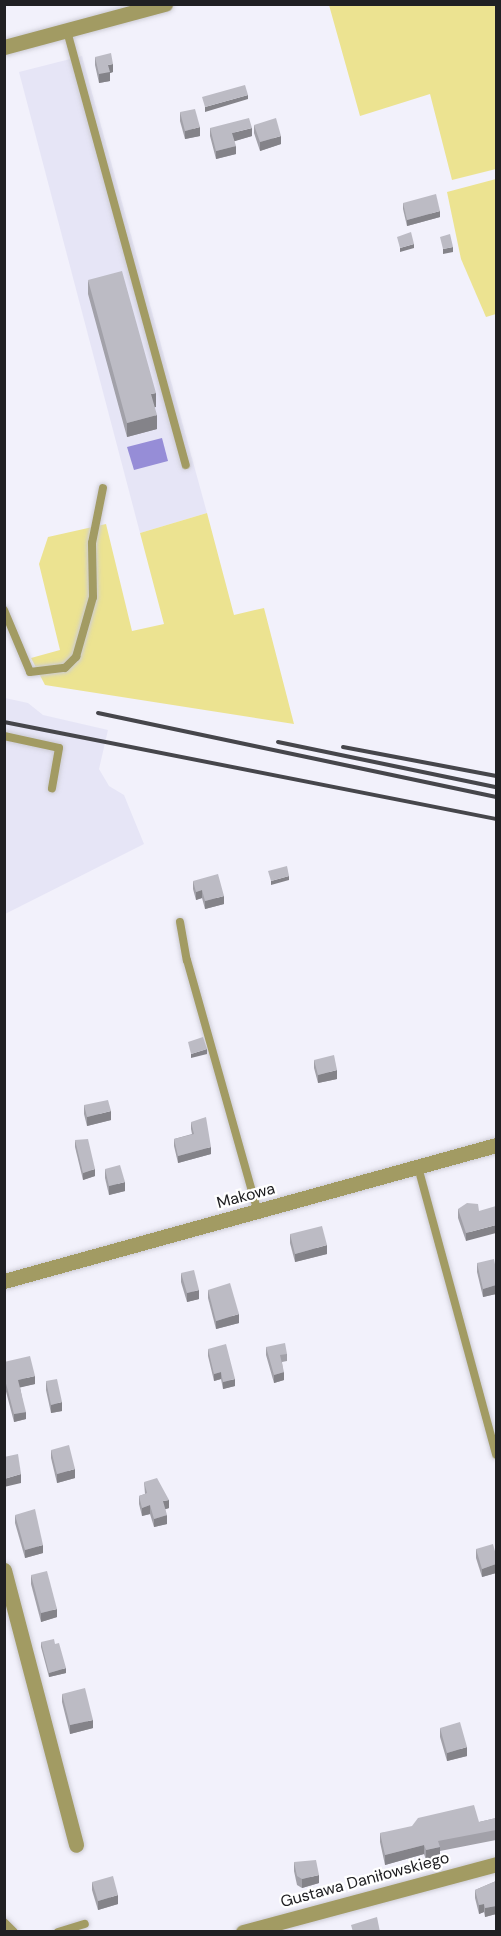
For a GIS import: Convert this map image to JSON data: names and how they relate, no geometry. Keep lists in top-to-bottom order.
{
  "streets": {
    "street": ["Makowa", "Gustawa Daniłowskiego"]
  }
}
